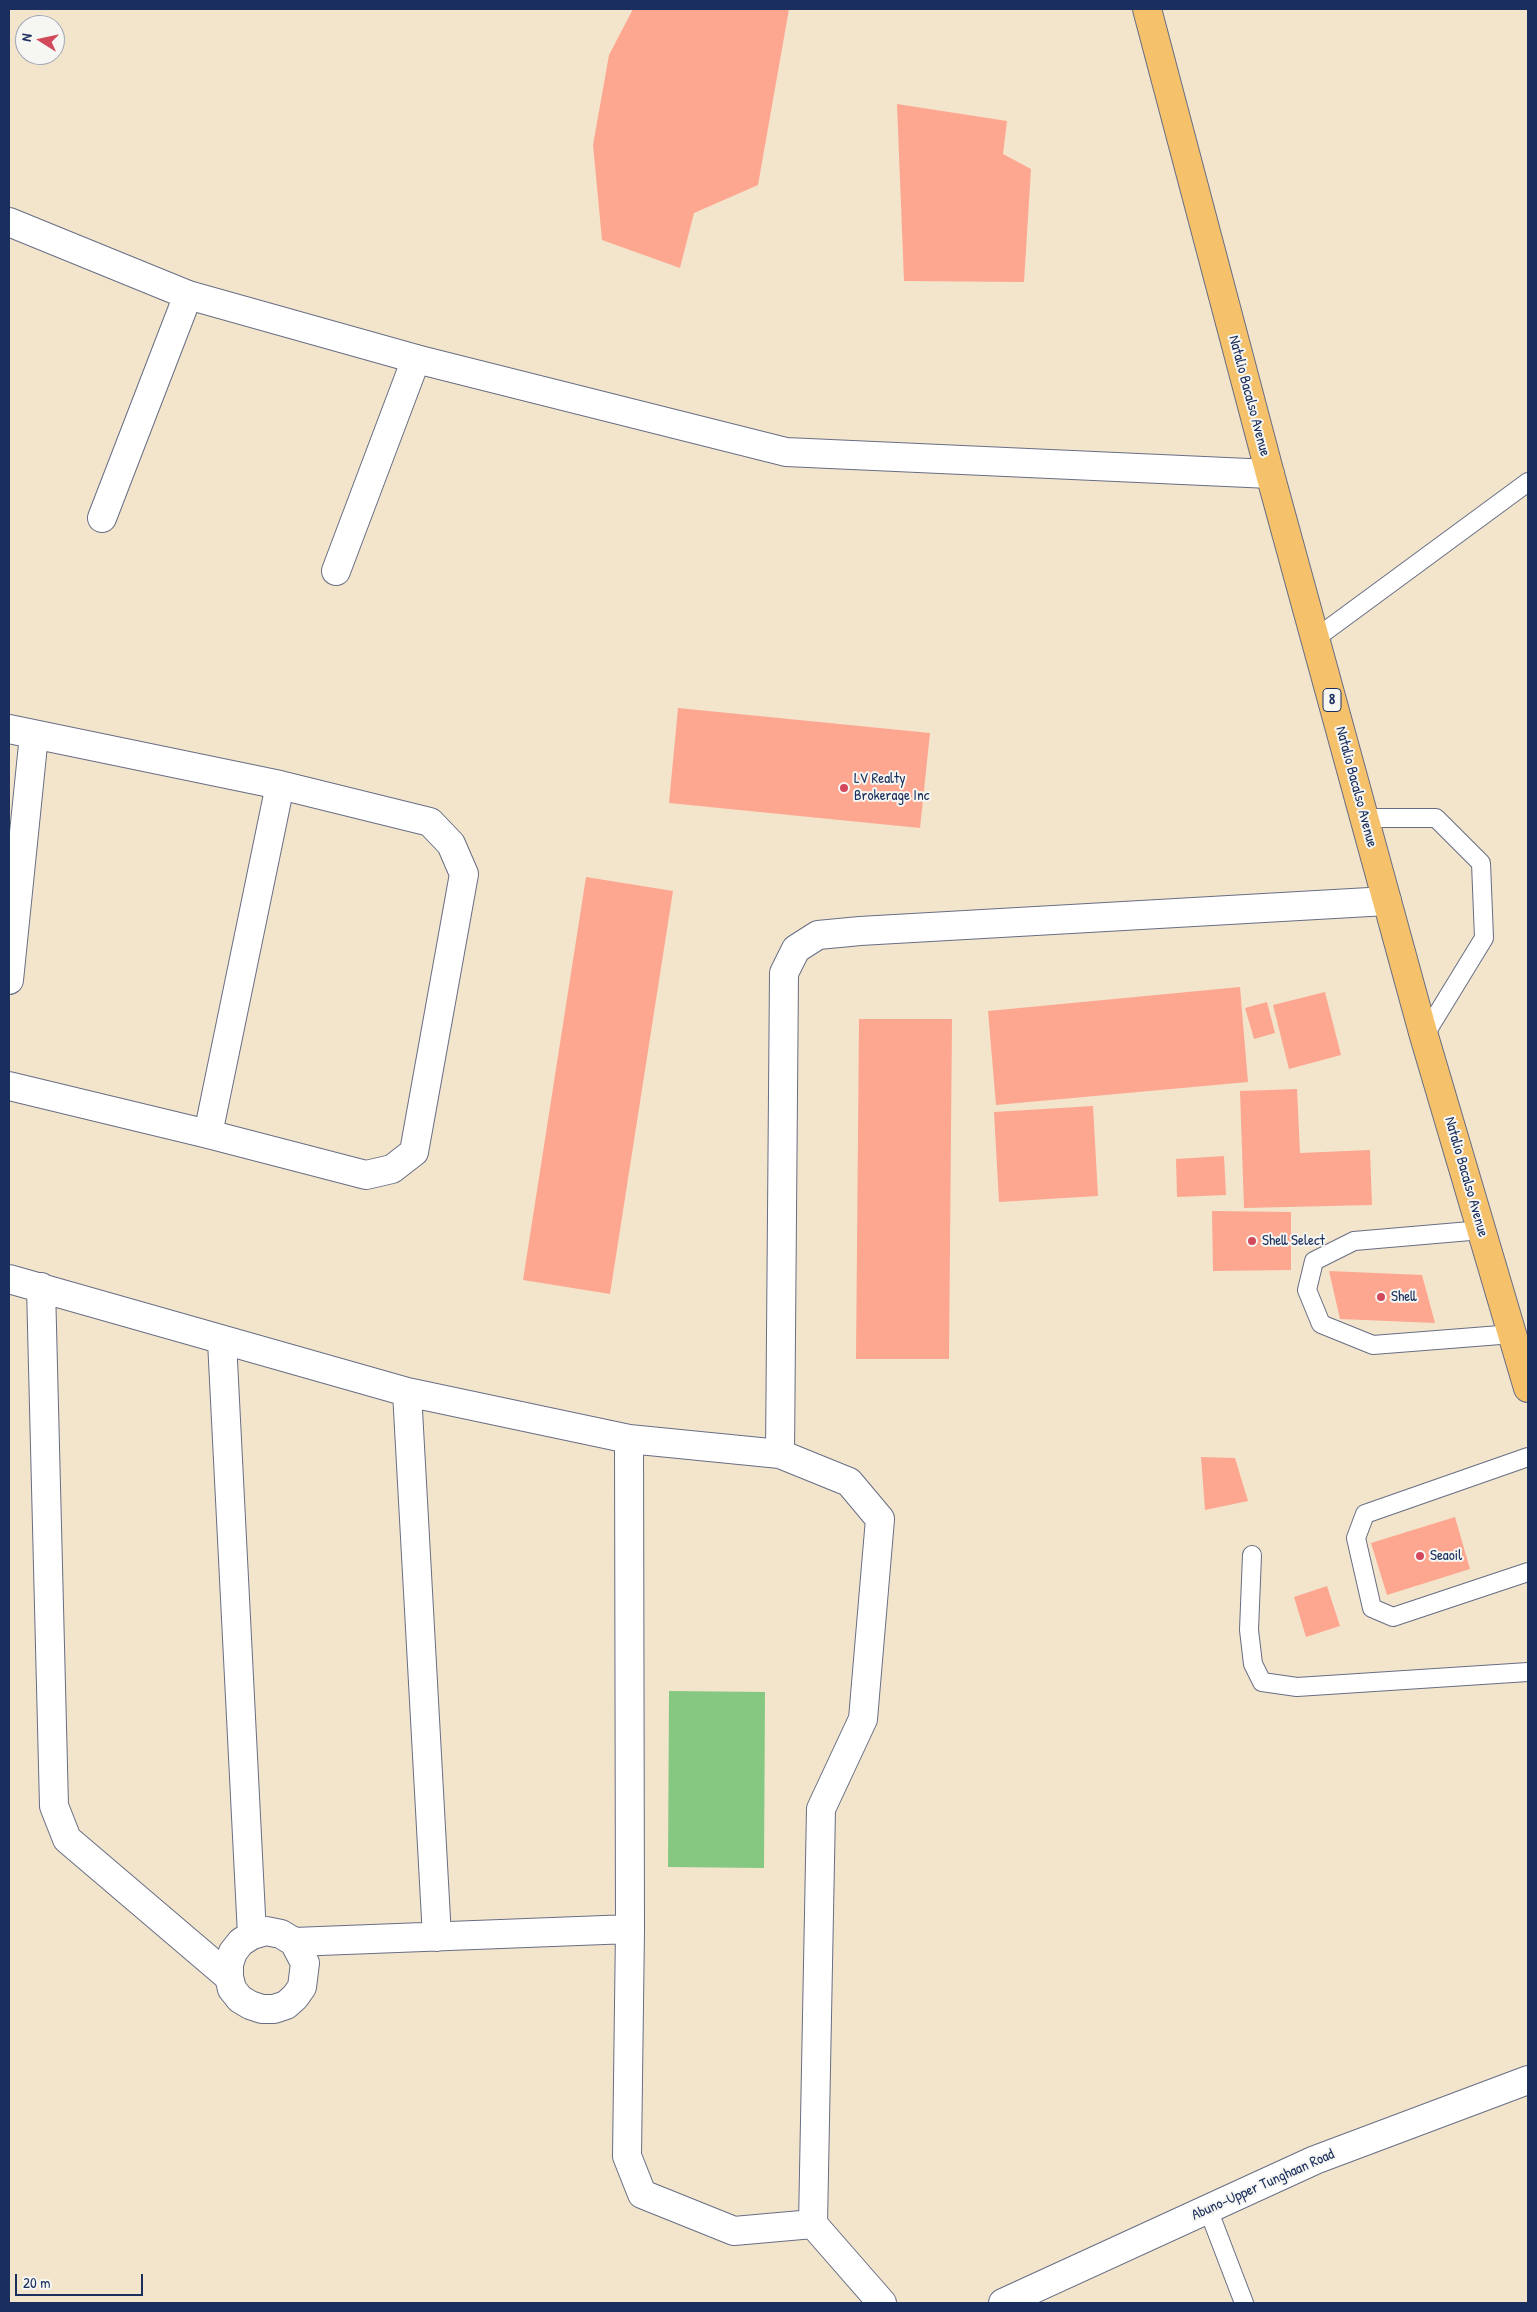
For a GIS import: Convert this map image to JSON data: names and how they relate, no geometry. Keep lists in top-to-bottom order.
{
  "streets": {
    "highway": ["Natalio Bacalso Avenue", "8"],
    "street": ["Abuno-Upper Tunghaan Road"]
  },
  "places": [
    "LV Realty Brokerage Inc",
    "Shell Select",
    "Shell",
    "Seaoil"
  ],
  "scale_bar": "20 m",
  "north": "left"
}
